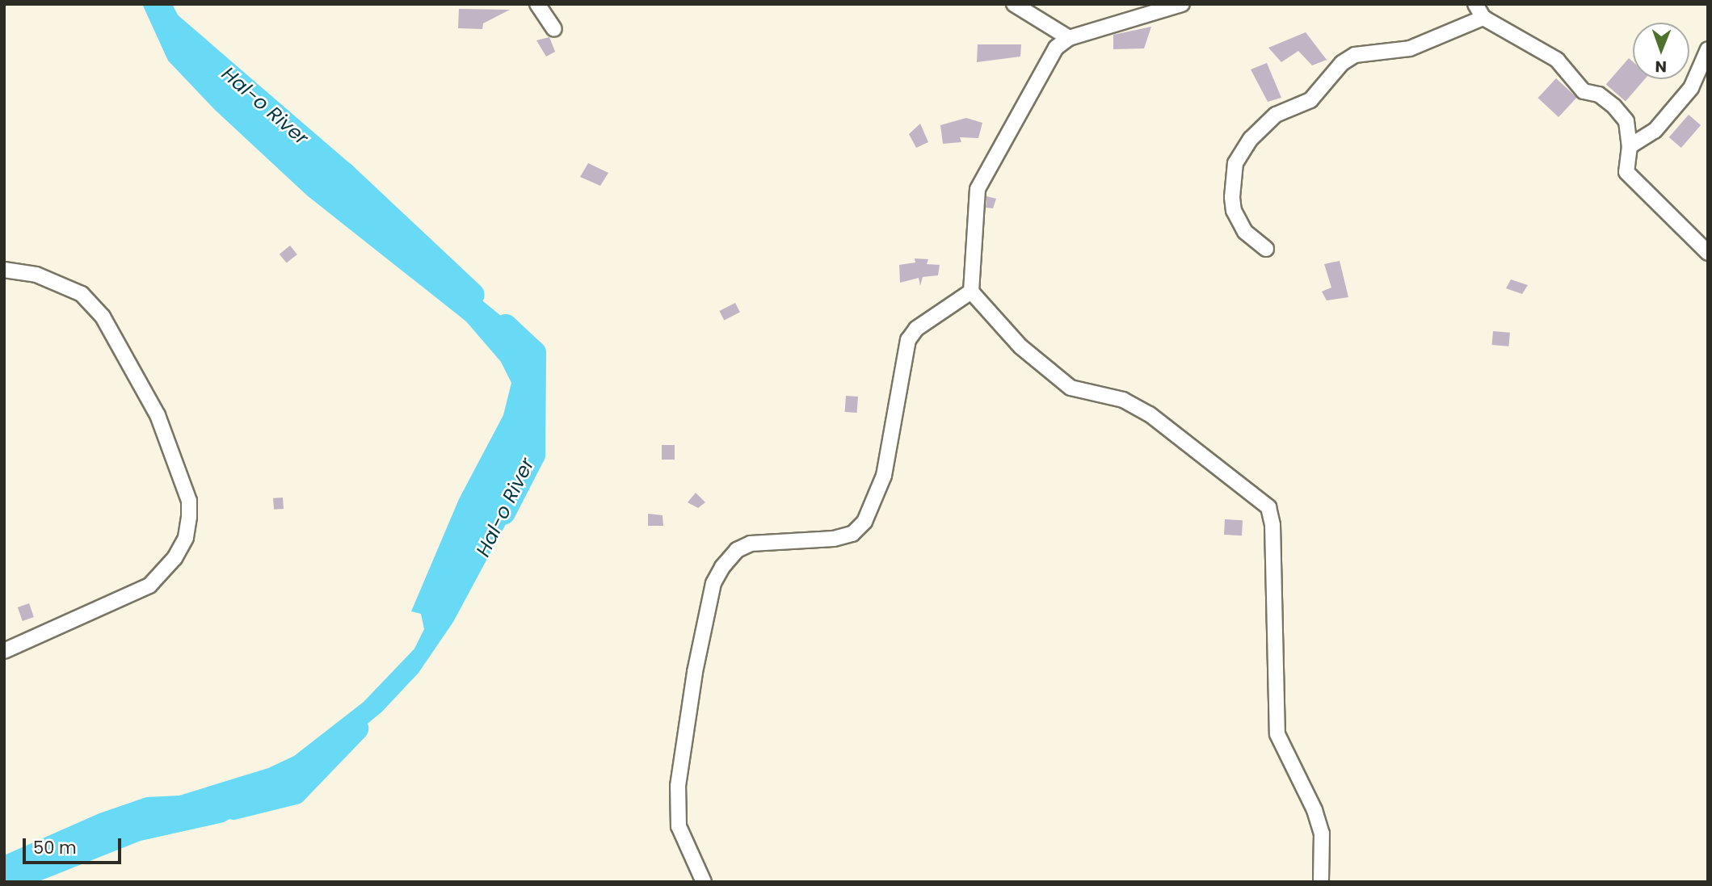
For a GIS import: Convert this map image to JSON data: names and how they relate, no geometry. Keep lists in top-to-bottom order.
{
  "water": ["Hal-o River"],
  "scale_bar": "50 m",
  "north": "bottom"
}
